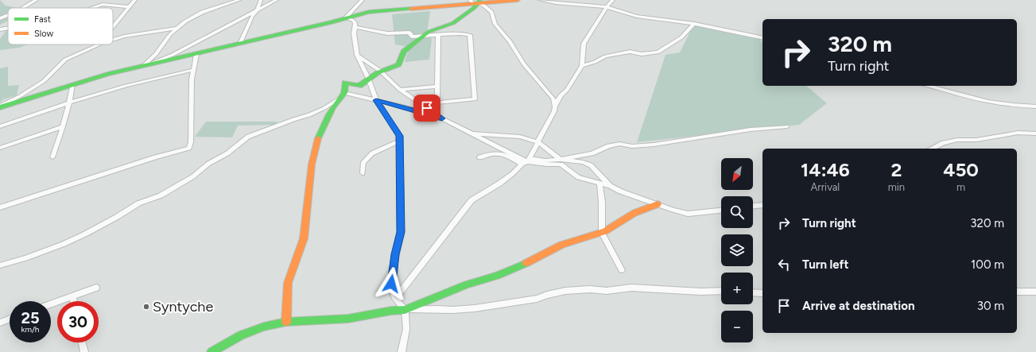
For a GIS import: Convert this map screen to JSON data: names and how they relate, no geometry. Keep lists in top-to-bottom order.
{
  "places": ["Syntyche"],
  "legend": ["Fast", "Slow"],
  "north": "bottom left",
  "page": {
    "turn": ["320 m", "Turn right"],
    "eta": [
      "14:46",
      "Arrival",
      "2",
      "min",
      "450",
      "m"
    ],
    "map_buttons": ["+", "−"],
    "list": [
      {
        "name": "Turn right",
        "value": "320 m"
      },
      {
        "name": "Turn left",
        "value": "100 m"
      },
      {
        "name": "Arrive at destination",
        "value": "30 m"
      }
    ],
    "speed": "25 km/h",
    "limit": "30"
  }
}
